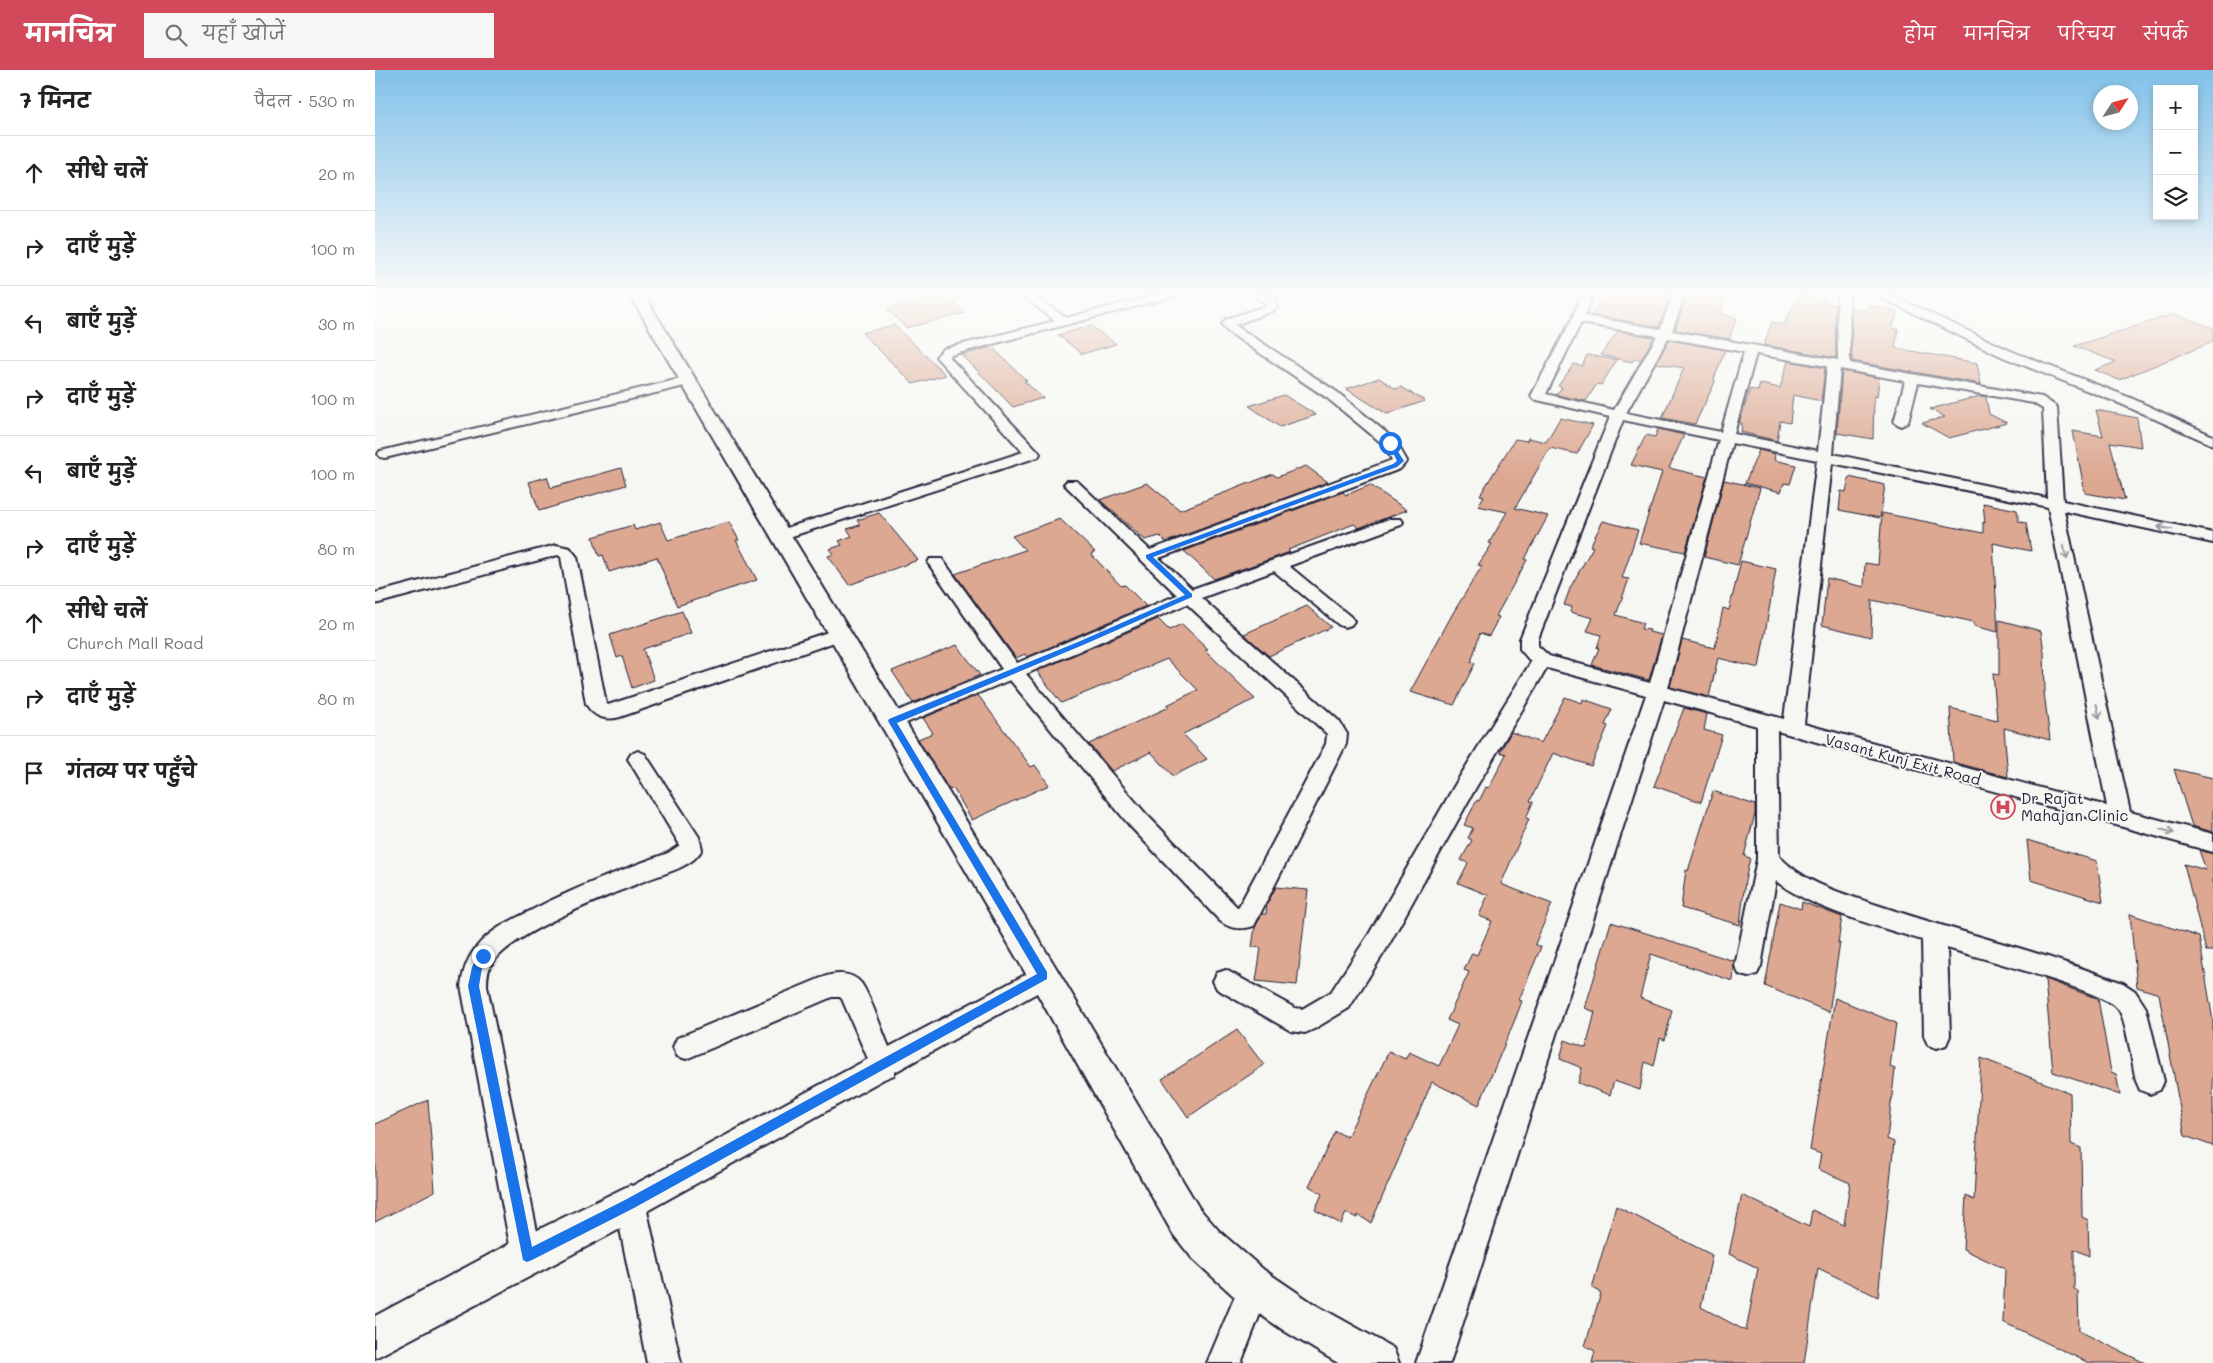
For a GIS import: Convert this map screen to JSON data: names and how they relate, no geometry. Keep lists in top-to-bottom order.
{
  "streets": {
    "street": ["Vasant Kunj Exit Road"]
  },
  "places": {
    "hospital": ["Dr Rajat Mahajan Clinic"]
  },
  "north": "top right",
  "page": {
    "header": "मानचित्र",
    "search": "यहाँ खोजें",
    "nav": [
      "होम",
      "मानचित्र",
      "परिचय",
      "संपर्क"
    ],
    "heading": ["7 मिनट", "पैदल · 530 m"],
    "map_buttons": ["+", "−"],
    "list": [
      ["सीधे चलें", "20 m"],
      ["दाएँ मुड़ें", "100 m"],
      ["बाएँ मुड़ें", "30 m"],
      ["दाएँ मुड़ें", "100 m"],
      ["बाएँ मुड़ें", "100 m"],
      ["दाएँ मुड़ें", "80 m"],
      ["सीधे चलें", "Church Mall Road", "20 m"],
      ["दाएँ मुड़ें", "80 m"],
      "गंतव्य पर पहुँचे"
    ]
  }
}
